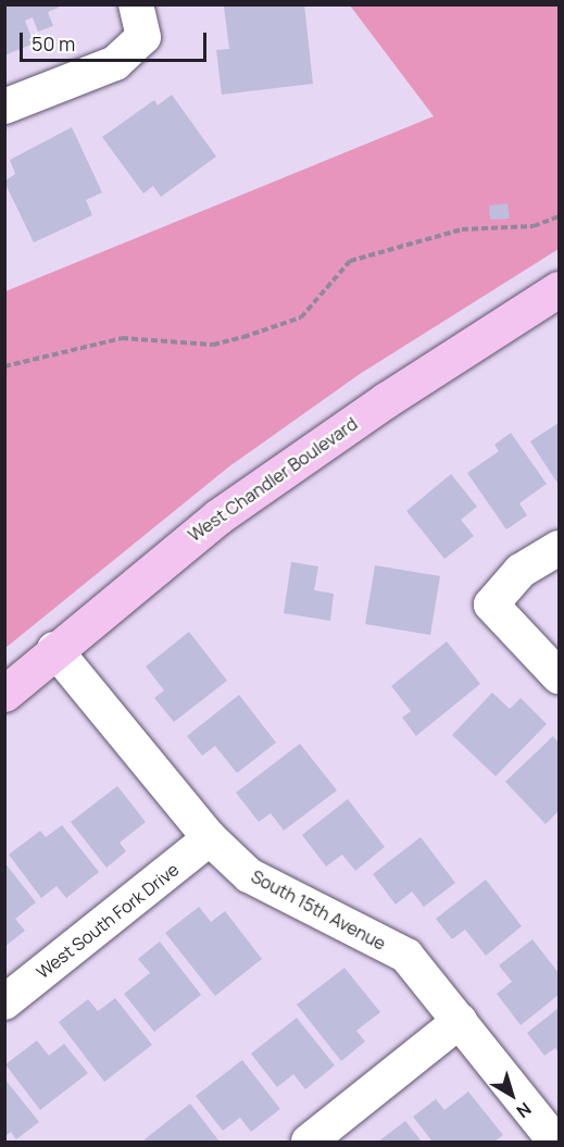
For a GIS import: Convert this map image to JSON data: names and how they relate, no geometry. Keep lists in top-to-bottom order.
{
  "streets": {
    "main road": ["West Chandler Boulevard"],
    "street": ["South 15th Avenue", "West South Fork Drive"]
  },
  "crossings": [
    ["West Chandler Boulevard", "South 15th Avenue"],
    ["South 15th Avenue", "West South Fork Drive"]
  ],
  "scale_bar": "50 m",
  "north": "bottom right"
}
